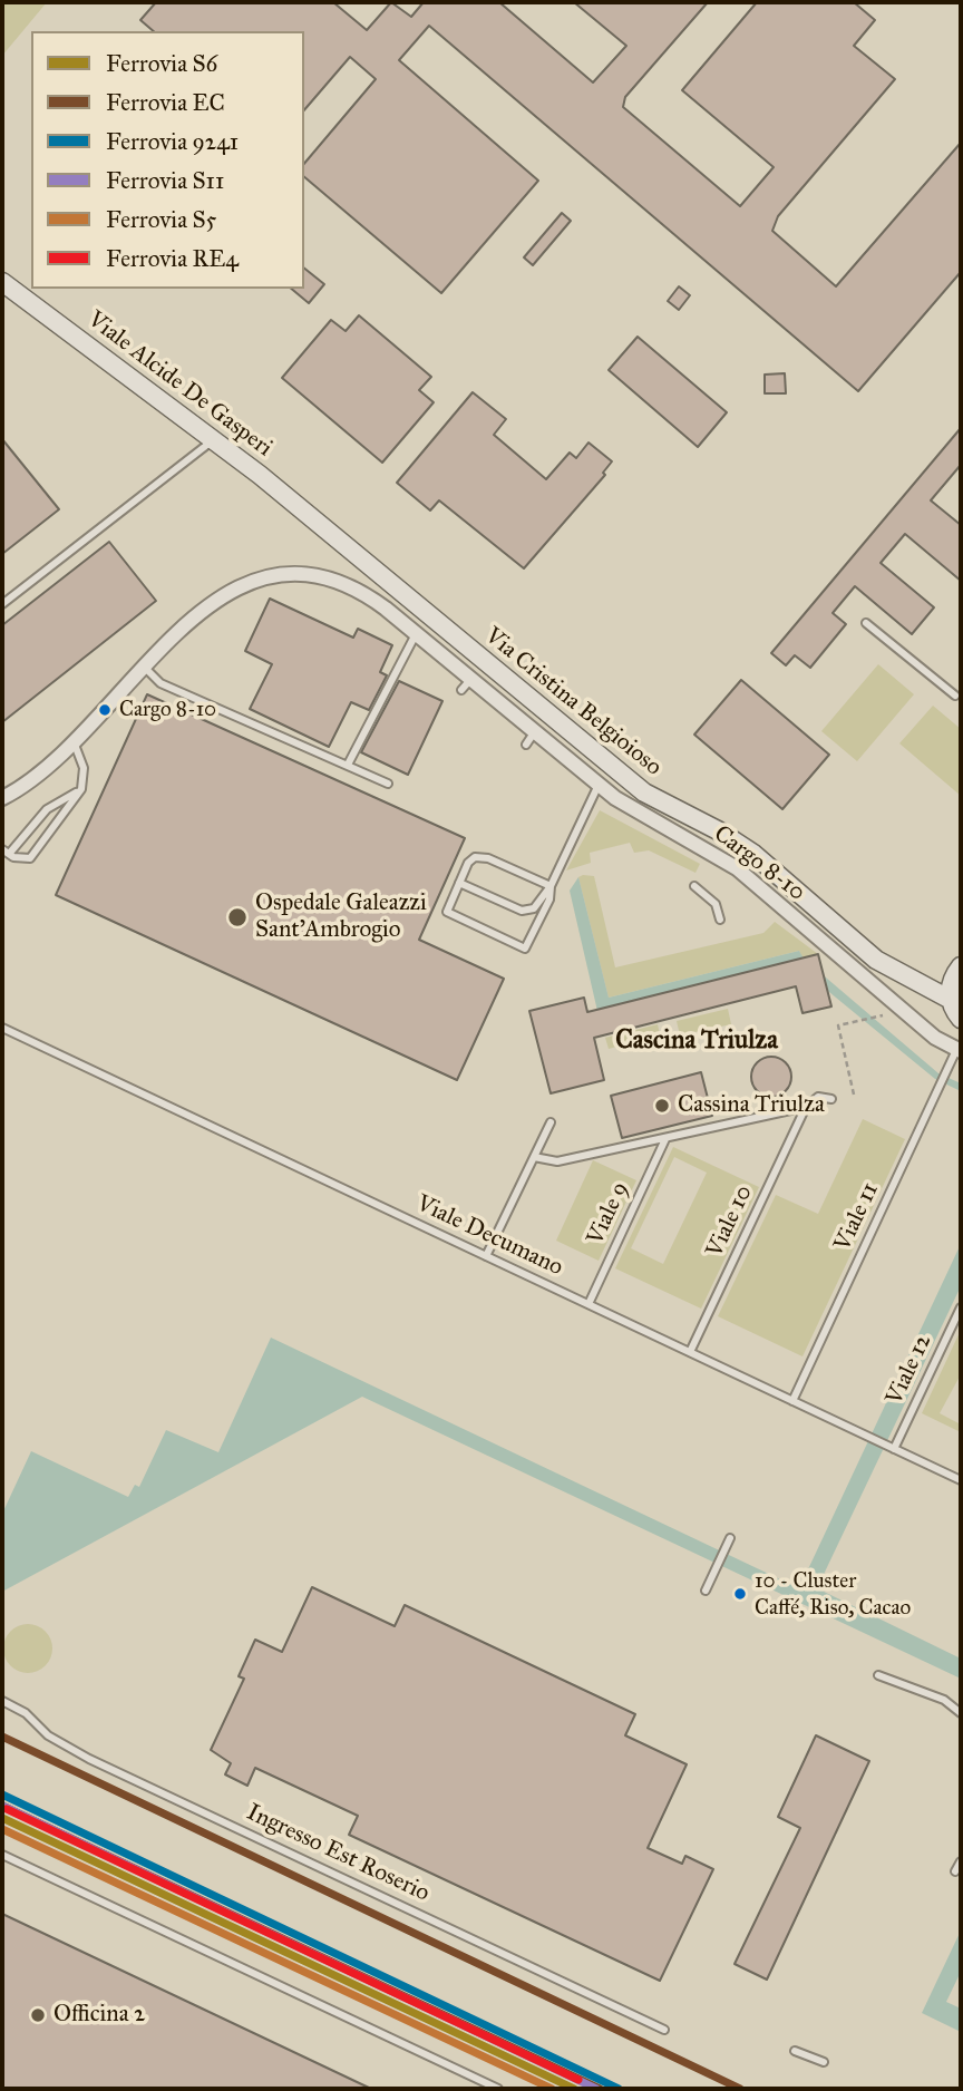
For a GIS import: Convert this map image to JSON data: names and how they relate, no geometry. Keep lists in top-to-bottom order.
{
  "streets": {
    "street": ["Viale Alcide De Gasperi", "Via Cristina Belgioioso", "Cargo 8-10"],
    "lane": [
      "Viale 9",
      "Viale 11",
      "Viale 10",
      "Viale Decumano",
      "Viale 12",
      "Ingresso Est Roserio"
    ]
  },
  "crossings": [
    ["Viale Alcide De Gasperi", "Via Cristina Belgioioso"],
    ["Cargo 8-10", "Viale 11"],
    ["Viale 9", "Viale Decumano"],
    ["Viale 11", "Viale Decumano"],
    ["Viale 10", "Viale Decumano"],
    ["Viale Decumano", "Viale 12"]
  ],
  "districts": ["Cascina Triulza"],
  "places": [
    "Cargo 8-10",
    "Ospedale Galeazzi Sant'Ambrogio",
    "Cassina Triulza",
    "10 - Cluster Caffé, Riso, Cacao",
    "Officina 2"
  ],
  "lines": [
    "rail line EC",
    "rail line 9241",
    "rail line S11",
    "rail line RE4",
    "rail line S6",
    "rail line S5"
  ],
  "legend": [
    "Ferrovia S6",
    "Ferrovia EC",
    "Ferrovia 9241",
    "Ferrovia S11",
    "Ferrovia S5",
    "Ferrovia RE4"
  ]
}
